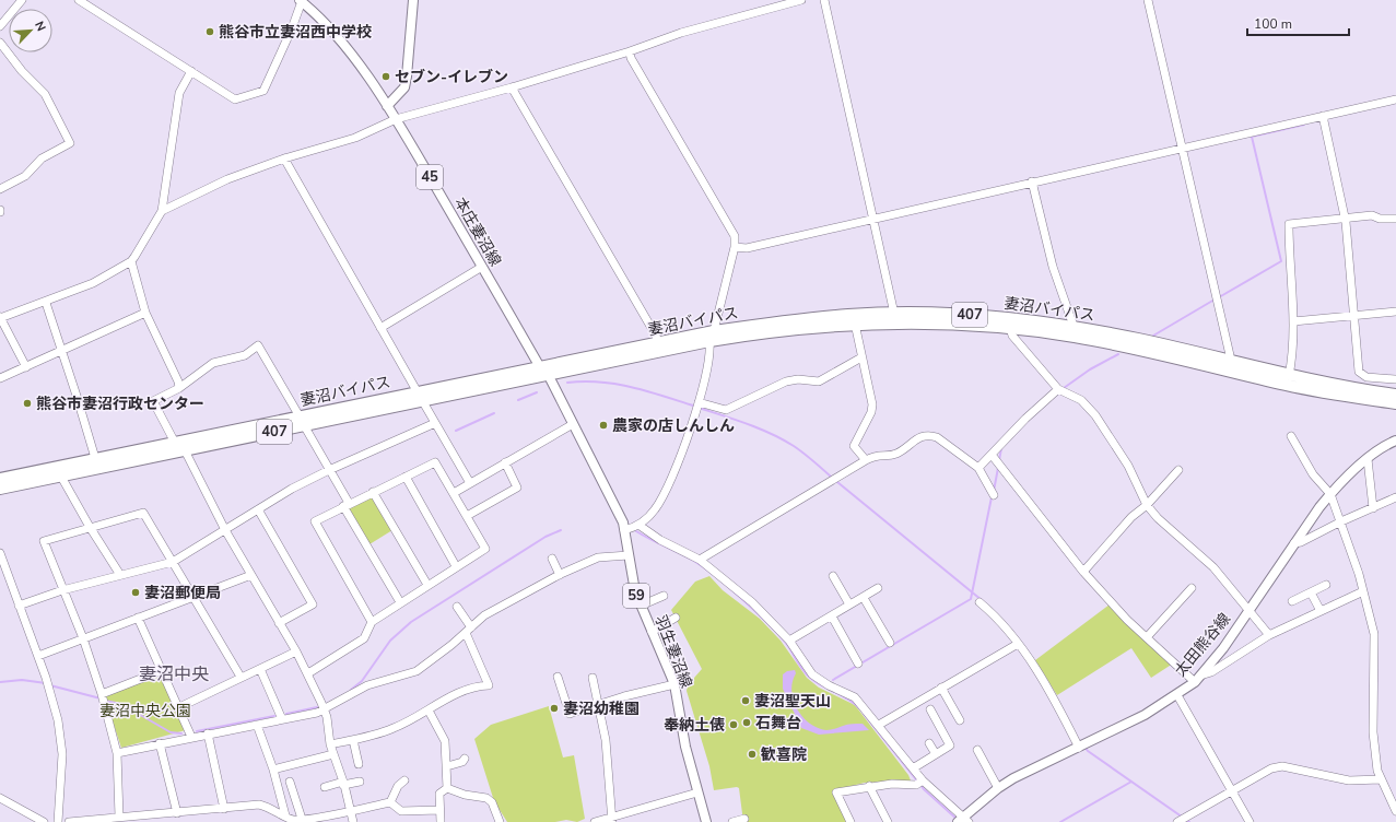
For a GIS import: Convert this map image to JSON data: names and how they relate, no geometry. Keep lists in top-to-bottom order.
{
  "streets": {
    "highway": ["妻沼バイパス", "407"],
    "main road": [
      "45",
      "本庄妻沼線",
      "59",
      "太田熊谷線",
      "羽生妻沼線"
    ]
  },
  "crossings": [
    ["本庄妻沼線", "妻沼バイパス"],
    ["本庄妻沼線", "羽生妻沼線"],
    ["妻沼バイパス", "羽生妻沼線"]
  ],
  "districts": ["妻沼中央"],
  "parks": ["妻沼中央公園"],
  "places": [
    "熊谷市立妻沼西中学校",
    "セブン-イレブン",
    "熊谷市妻沼行政センター",
    "農家の店しんしん",
    "妻沼郵便局",
    "妻沼聖天山",
    "妻沼幼稚園",
    "石舞台",
    "奉納土俵",
    "歓喜院"
  ],
  "scale_bar": "100 m",
  "north": "top right"
}
